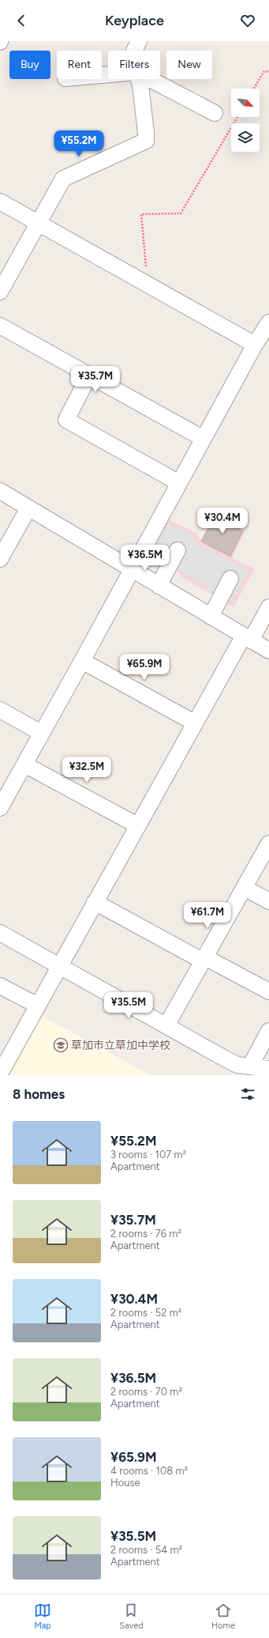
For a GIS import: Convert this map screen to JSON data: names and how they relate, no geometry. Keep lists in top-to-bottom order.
{
  "places": {
    "school or university": ["草加市立草加中学校"]
  },
  "north": "bottom right",
  "page": {
    "header": "Keyplace",
    "chip": [
      "Buy",
      "Rent",
      "Filters",
      "New"
    ],
    "price": [
      "¥55.2M",
      "¥35.7M",
      "¥30.4M",
      "¥36.5M",
      "¥65.9M",
      "¥32.5M",
      "¥61.7M",
      "¥35.5M"
    ],
    "heading": "8 homes",
    "list": [
      {
        "name": "¥55.2M",
        "note": "3 rooms · 107 m² · Apartment"
      },
      {
        "name": "¥35.7M",
        "note": "2 rooms · 76 m² · Apartment"
      },
      {
        "name": "¥30.4M",
        "note": "2 rooms · 52 m² · Apartment"
      },
      {
        "name": "¥36.5M",
        "note": "2 rooms · 70 m² · Apartment"
      },
      {
        "name": "¥65.9M",
        "note": "4 rooms · 108 m² · House"
      },
      {
        "name": "¥35.5M",
        "note": "2 rooms · 54 m² · Apartment"
      }
    ],
    "tabs": ["Map", "Saved", "Home"]
  }
}
